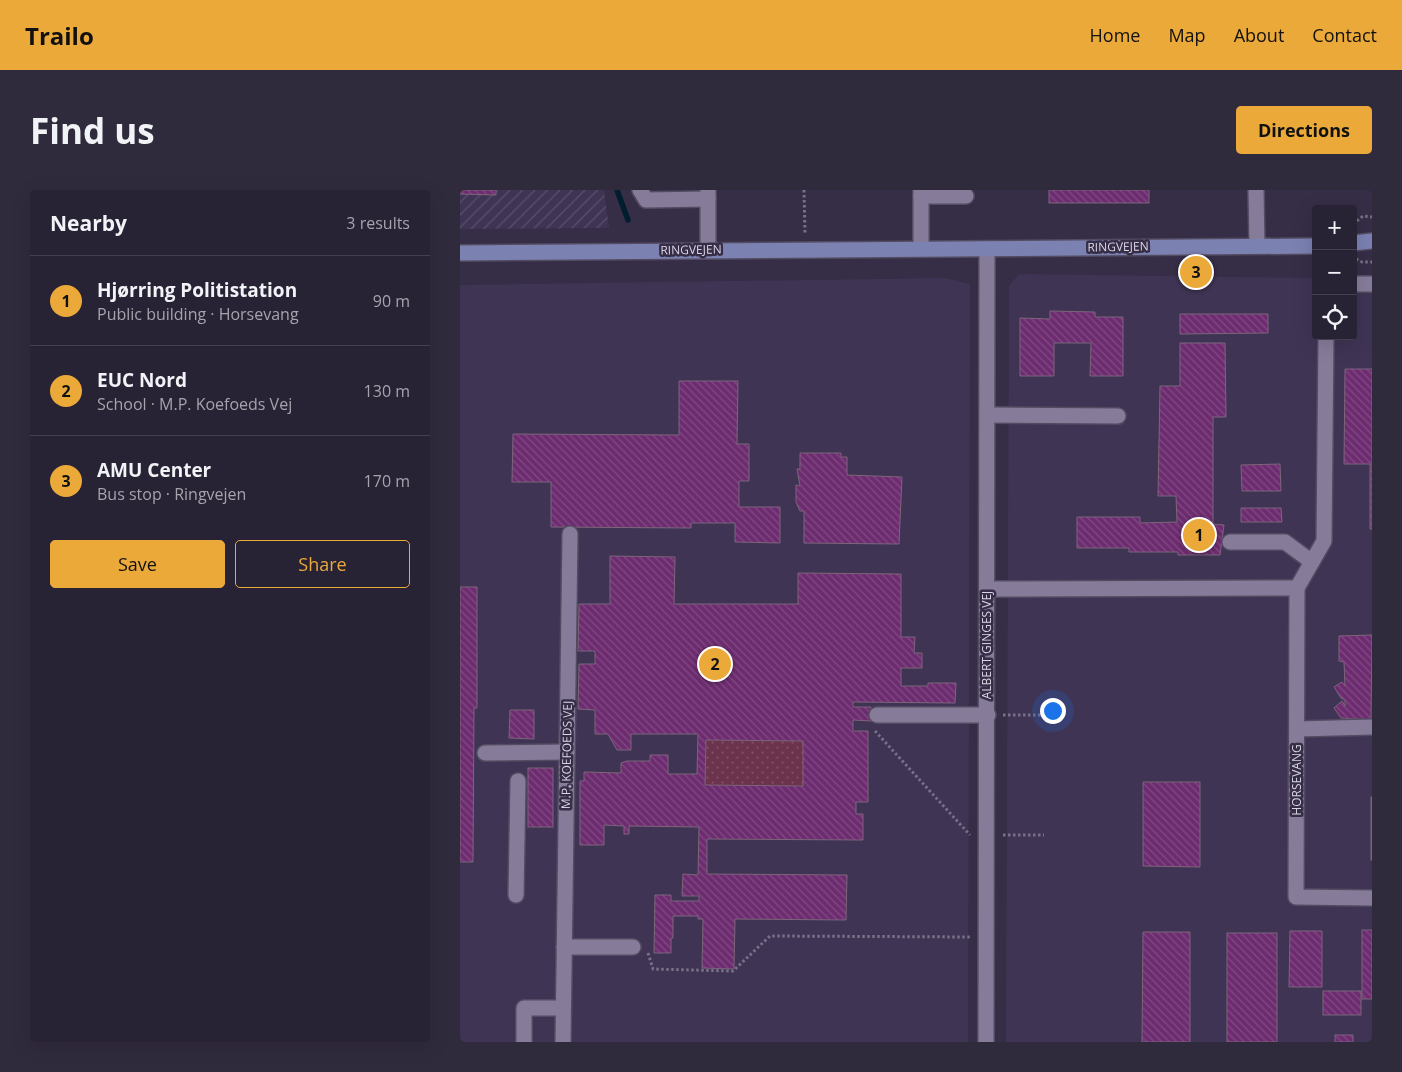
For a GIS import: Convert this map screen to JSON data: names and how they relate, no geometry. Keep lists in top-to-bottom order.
{
  "streets": {
    "main road": ["RINGVEJEN"],
    "street": ["ALBERT GINGES VEJ", "M.P. KOEFOEDS VEJ", "HORSEVANG"]
  },
  "crossings": [
    ["RINGVEJEN", "ALBERT GINGES VEJ"]
  ],
  "page": {
    "header": "Trailo",
    "nav": [
      "Home",
      "Map",
      "About",
      "Contact"
    ],
    "buttons": [
      "Directions",
      ["Save", "Share"]
    ],
    "title": "Find us",
    "heading": ["Nearby", "3 results"],
    "map_buttons": ["+", "−"],
    "pins": ["3", "1", "2"],
    "list": [
      {
        "mark": "1",
        "name": "Hjørring Politistation",
        "note": "Public building · Horsevang",
        "value": "90 m"
      },
      {
        "mark": "2",
        "name": "EUC Nord",
        "note": "School · M.P. Koefoeds Vej",
        "value": "130 m"
      },
      {
        "mark": "3",
        "name": "AMU Center",
        "note": "Bus stop · Ringvejen",
        "value": "170 m"
      }
    ]
  }
}
